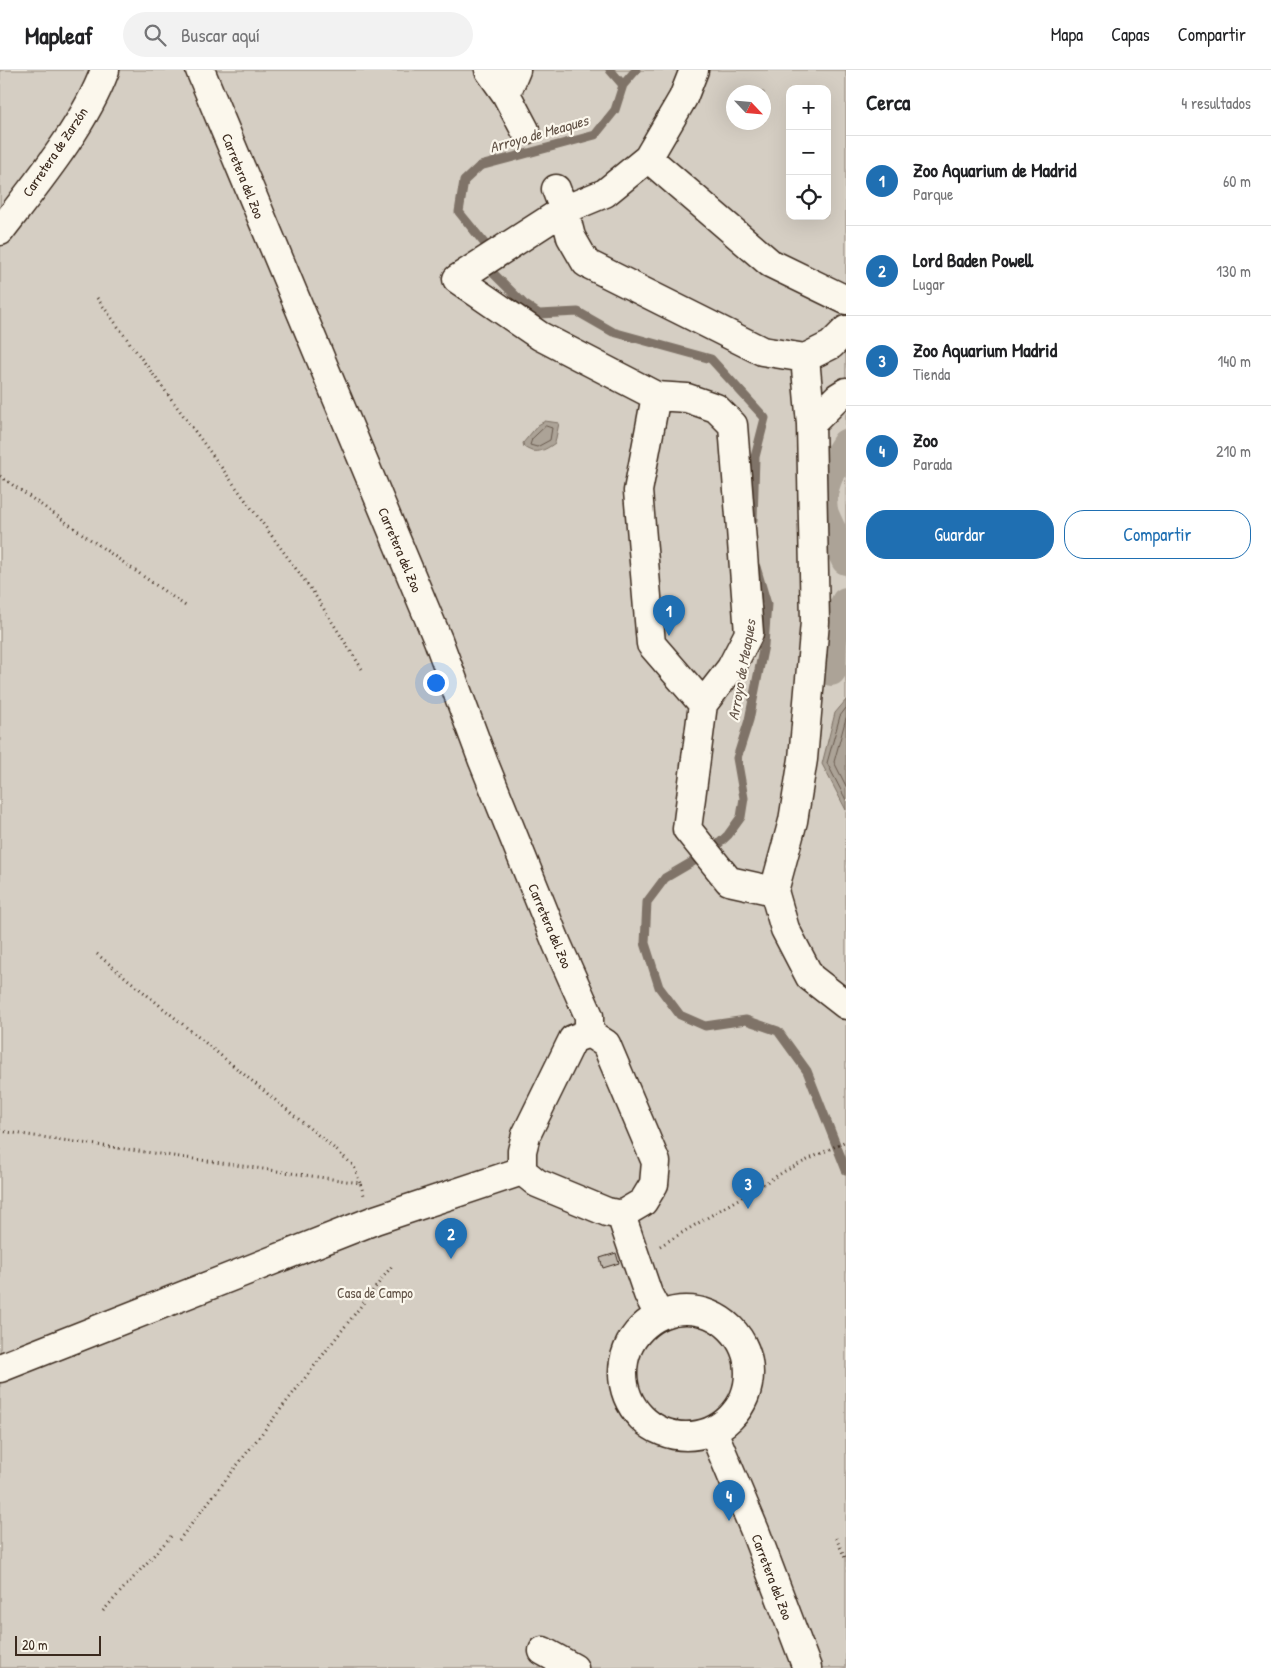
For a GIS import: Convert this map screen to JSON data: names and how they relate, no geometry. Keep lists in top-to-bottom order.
{
  "streets": {
    "street": ["Carretera de Zarzón", "Carretera del Zoo"]
  },
  "water": ["Arroyo de Meaques"],
  "parks": ["Casa de Campo"],
  "scale_bar": "20 m",
  "north": "bottom right",
  "page": {
    "header": "Mapleaf",
    "search": "Buscar aquí",
    "nav": ["Mapa", "Capas", "Compartir"],
    "heading": ["Cerca", "4 resultados"],
    "map_buttons": ["+", "−"],
    "list": [
      {
        "mark": "1",
        "name": "Zoo Aquarium de Madrid",
        "note": "Parque",
        "value": "60 m"
      },
      {
        "mark": "2",
        "name": "Lord Baden Powell",
        "note": "Lugar",
        "value": "130 m"
      },
      {
        "mark": "3",
        "name": "Zoo Aquarium Madrid",
        "note": "Tienda",
        "value": "140 m"
      },
      {
        "mark": "4",
        "name": "Zoo",
        "note": "Parada",
        "value": "210 m"
      }
    ],
    "buttons": ["Guardar", "Compartir"],
    "pins": [
      "1",
      "3",
      "2",
      "4"
    ],
    "scale": "20 m"
  }
}
